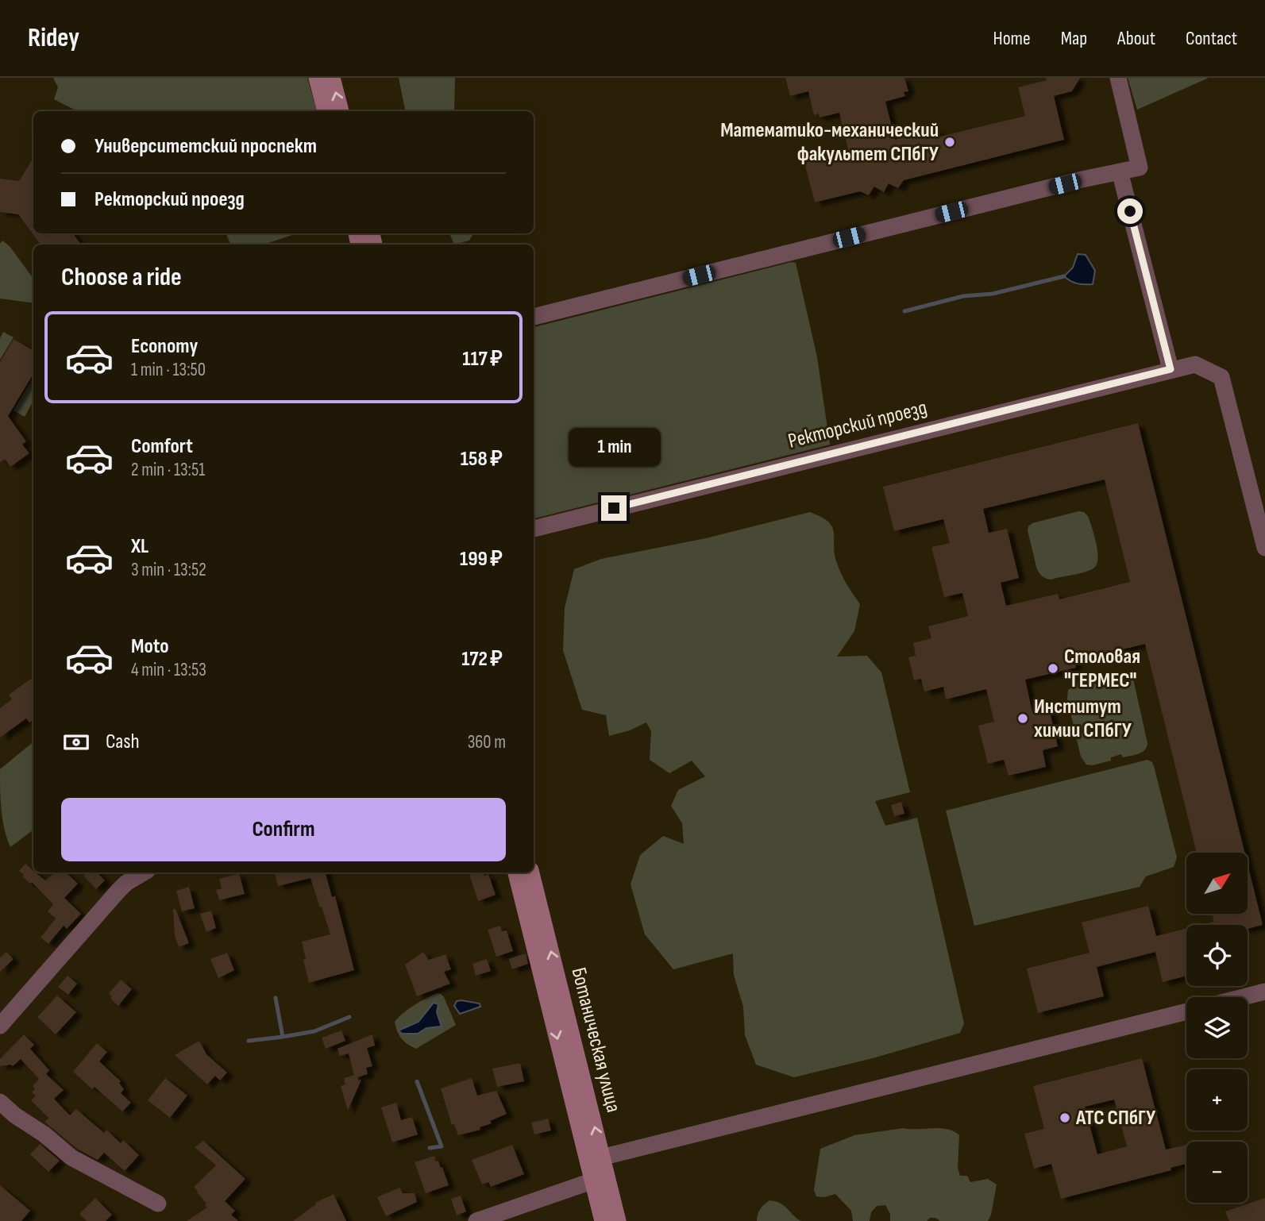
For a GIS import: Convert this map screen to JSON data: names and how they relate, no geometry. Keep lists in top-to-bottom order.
{
  "streets": {
    "street": ["Ректорский проезд", "Ботаническая улица"]
  },
  "places": [
    "Математико-механический факультет СПбГУ",
    "Столовая \"ГЕРМЕС\"",
    "Институт химии СПбГУ",
    "АТС СПбГУ"
  ],
  "north": "top right",
  "page": {
    "header": "Ridey",
    "nav": [
      "Home",
      "Map",
      "About",
      "Contact"
    ],
    "banner": ["Университетский проспект", "Ректорский проезд"],
    "heading": "Choose a ride",
    "list": [
      {
        "name": "Economy",
        "note": "1 min · 13:50",
        "value": "117 ₽"
      },
      {
        "name": "Comfort",
        "note": "2 min · 13:51",
        "value": "158 ₽"
      },
      {
        "name": "XL",
        "note": "3 min · 13:52",
        "value": "199 ₽"
      },
      {
        "name": "Moto",
        "note": "4 min · 13:53",
        "value": "172 ₽"
      }
    ],
    "bubble": "1 min",
    "pay": ["Cash", "360 m"],
    "buttons": "Confirm",
    "map_buttons": ["+", "−"]
  }
}
